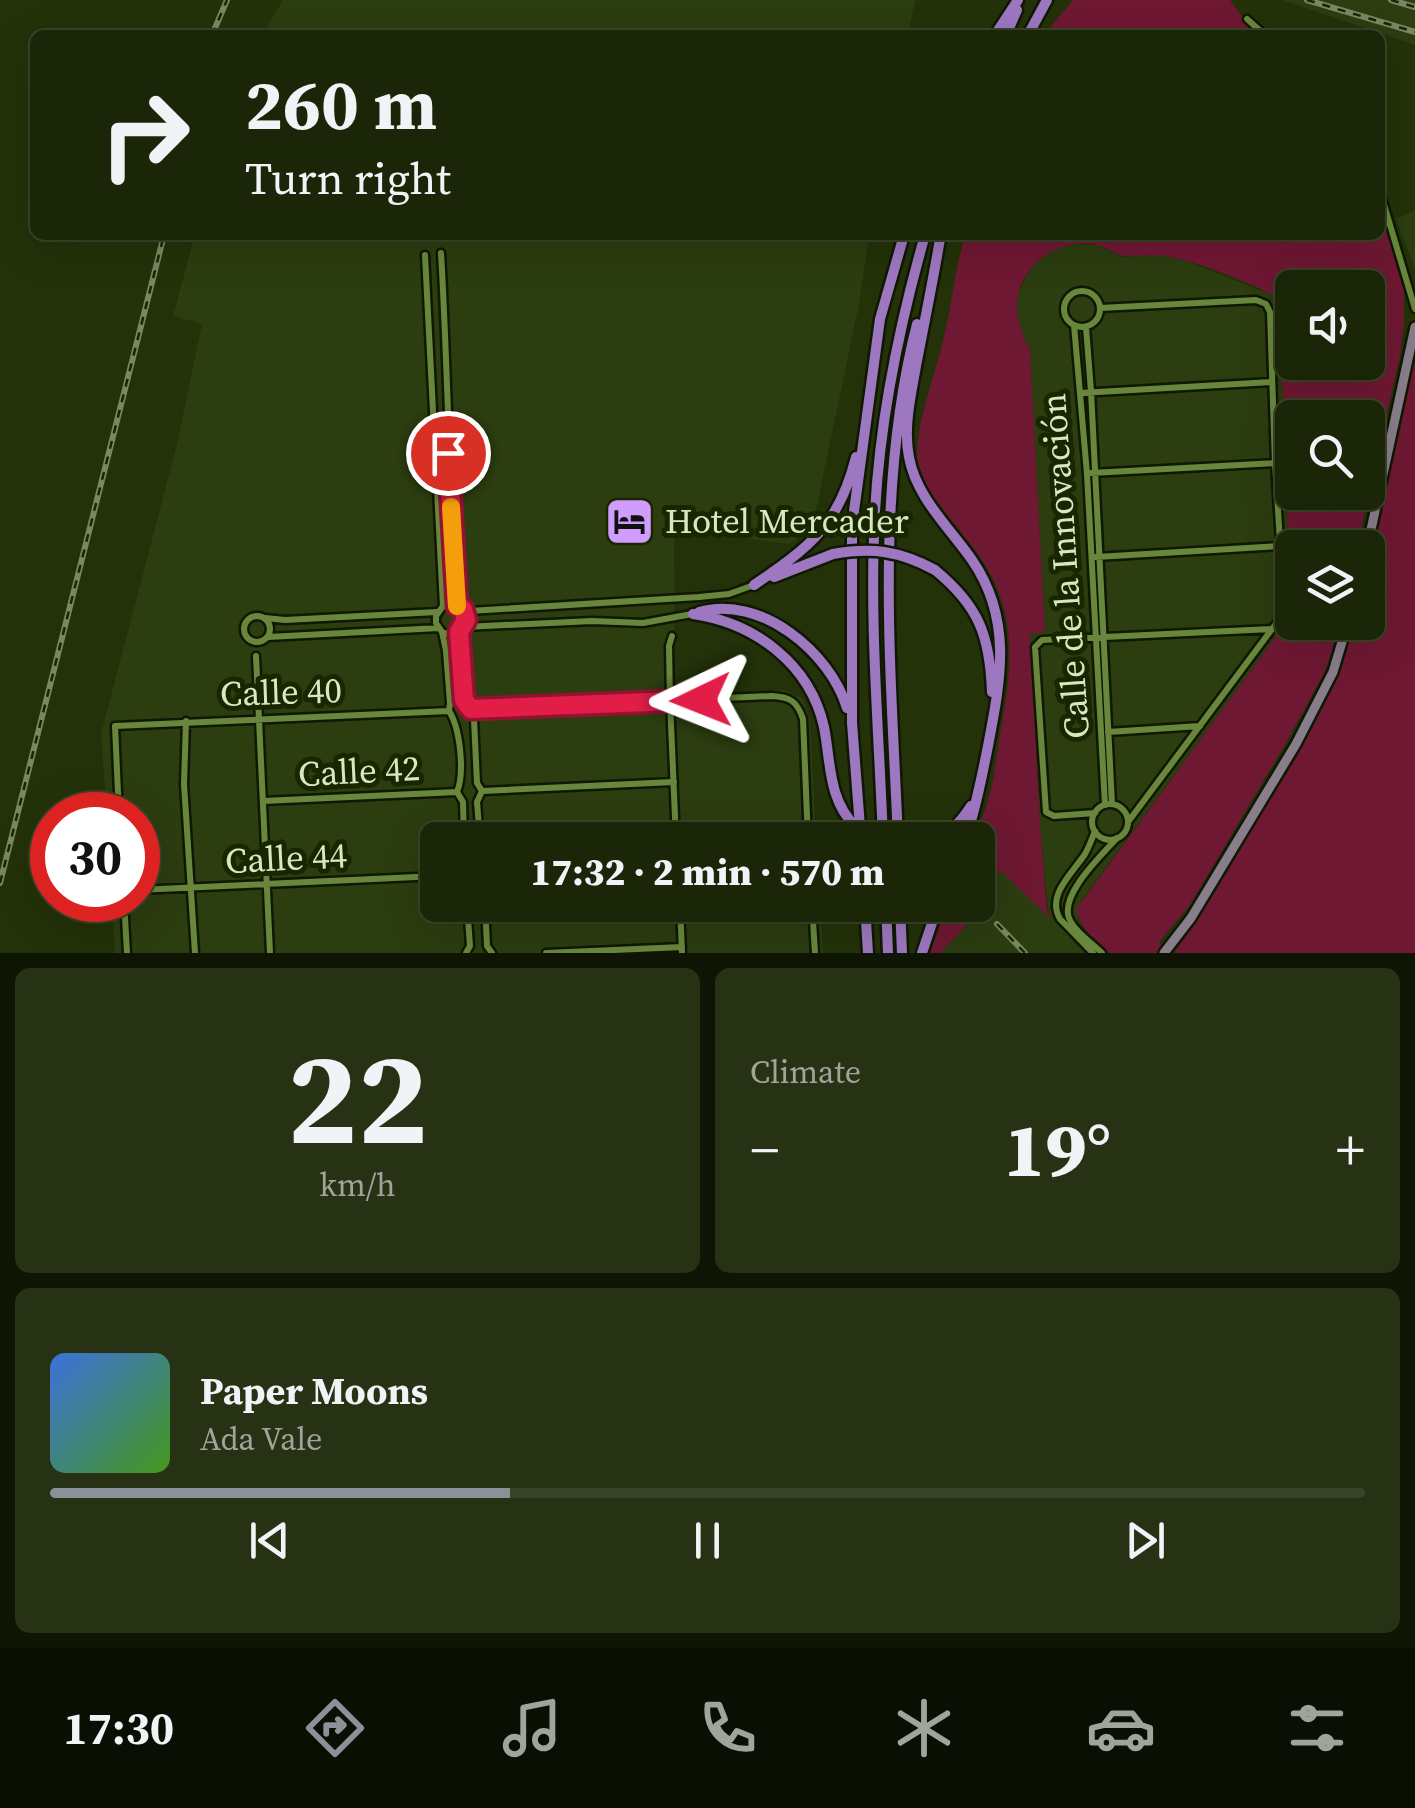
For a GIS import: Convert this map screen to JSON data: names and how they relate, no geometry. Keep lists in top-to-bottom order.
{
  "streets": {
    "street": [
      "Calle de la Innovación",
      "Calle 40",
      "Calle 42",
      "Calle 44"
    ]
  },
  "places": {
    "hotel": ["Hotel Mercader"]
  },
  "page": {
    "turn": ["260 m", "Turn right"],
    "limit": "30",
    "trip": "17:32 · 2 min · 570 m",
    "tile": [
      ["22", "km/h"],
      "Climate"
    ],
    "heat": ["−", "19°", "+"],
    "song": ["Paper Moons", "Ada Vale"],
    "tabs": "17:30"
  }
}
